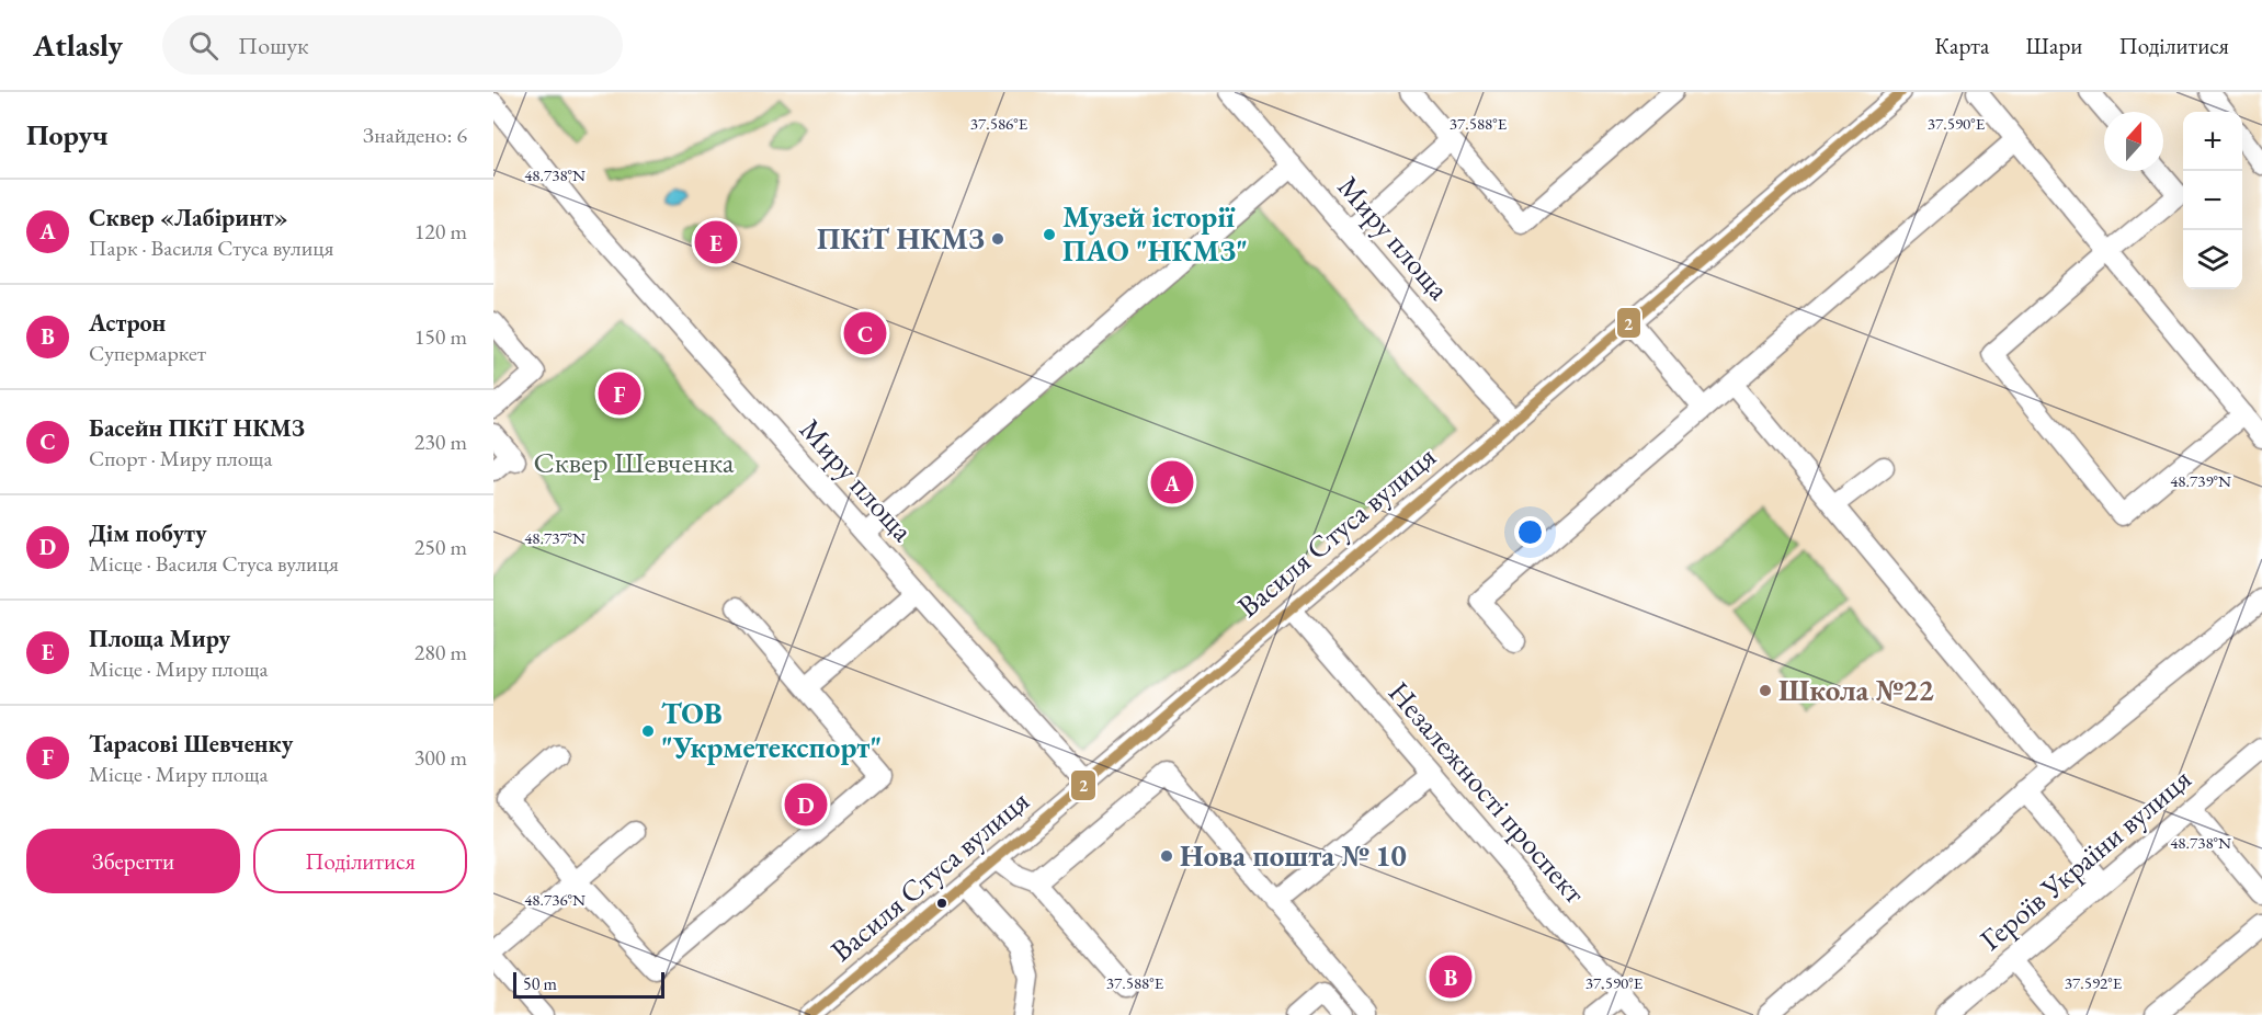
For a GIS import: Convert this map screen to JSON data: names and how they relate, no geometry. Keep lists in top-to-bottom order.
{
  "streets": {
    "street": [
      "Миру площа",
      "Василя Стуса вулиця",
      "Незалежності проспект",
      "Героїв України вулиця"
    ]
  },
  "crossings": [
    ["Миру площа", "Василя Стуса вулиця"],
    ["Василя Стуса вулиця", "Незалежності проспект"]
  ],
  "parks": ["Сквер Шевченка"],
  "places": [
    "Музей історії ПАО \"НКМЗ\"",
    "ПКіТ НКМЗ",
    "Школа №22",
    "ТОВ \"Укрметекспорт\"",
    "Нова пошта № 10"
  ],
  "lines": ["transit line 2"],
  "scale_bar": "50 m",
  "north": "top",
  "page": {
    "header": "Atlasly",
    "search": "Пошук",
    "nav": ["Карта", "Шари", "Поділитися"],
    "heading": ["Поруч", "Знайдено: 6"],
    "map_buttons": ["+", "−"],
    "list": [
      {
        "mark": "A",
        "name": "Сквер «Лабіринт»",
        "note": "Парк · Василя Стуса вулиця",
        "value": "120 m"
      },
      {
        "mark": "B",
        "name": "Астрон",
        "note": "Супермаркет",
        "value": "150 m"
      },
      {
        "mark": "C",
        "name": "Басейн ПКіТ НКМЗ",
        "note": "Спорт · Миру площа",
        "value": "230 m"
      },
      {
        "mark": "D",
        "name": "Дім побуту",
        "note": "Місце · Василя Стуса вулиця",
        "value": "250 m"
      },
      {
        "mark": "E",
        "name": "Площа Миру",
        "note": "Місце · Миру площа",
        "value": "280 m"
      },
      {
        "mark": "F",
        "name": "Тарасові Шевченку",
        "note": "Місце · Миру площа",
        "value": "300 m"
      }
    ],
    "pins": [
      "E",
      "C",
      "F",
      "A",
      "D",
      "B"
    ],
    "buttons": ["Зберегти", "Поділитися"],
    "scale": "50 m"
  },
  "coordinates": [
    "37.586°E",
    "37.588°E",
    "37.590°E",
    "48.738°N",
    "48.739°N",
    "48.737°N",
    "48.736°N",
    "37.592°E"
  ]
}
